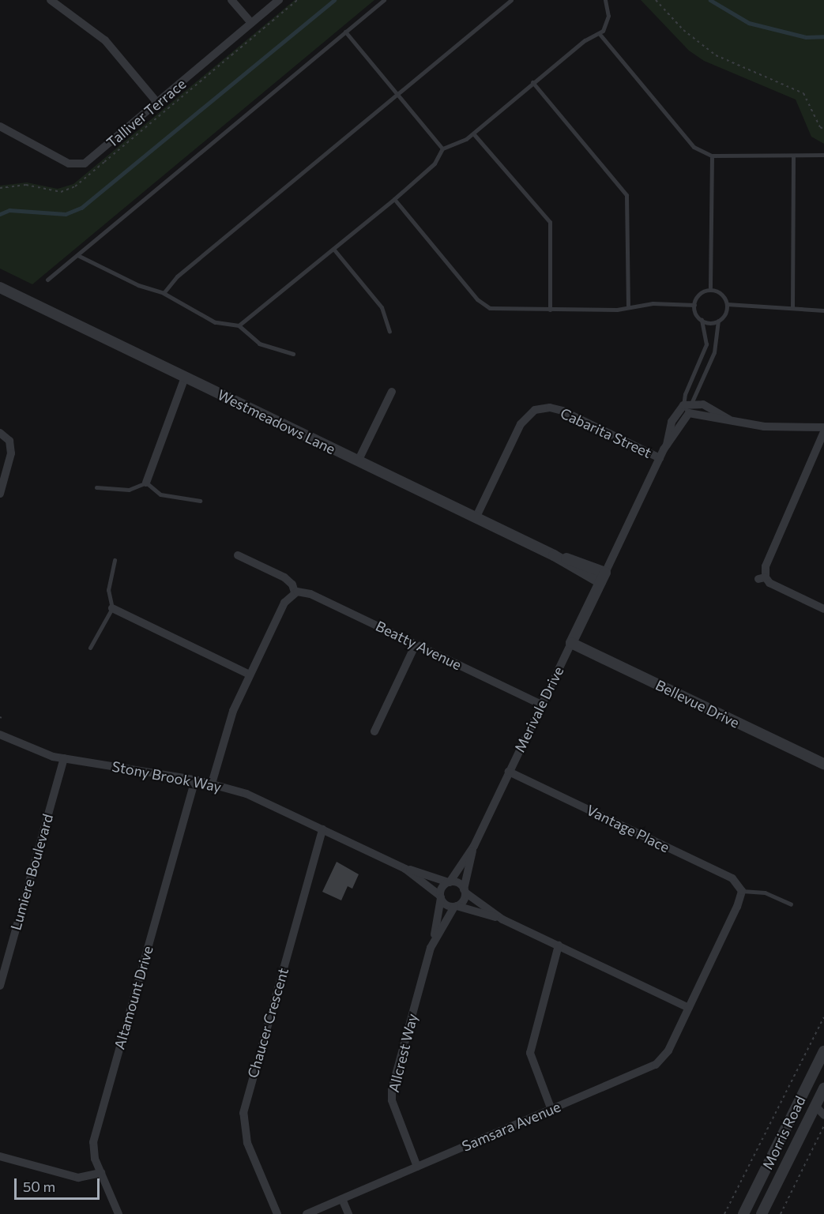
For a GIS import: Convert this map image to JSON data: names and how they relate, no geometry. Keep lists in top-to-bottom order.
{
  "streets": {
    "street": [
      "Talliver Terrace",
      "Westmeadows Lane",
      "Cabarita Street",
      "Beatty Avenue",
      "Bellevue Drive",
      "Merivale Drive",
      "Stony Brook Way",
      "Vantage Place",
      "Lumiere Boulevard",
      "Altamount Drive",
      "Chaucer Crescent",
      "Allcrest Way",
      "Samsara Avenue",
      "Morris Road"
    ]
  },
  "crossings": [
    ["Westmeadows Lane", "Cabarita Street"],
    ["Westmeadows Lane", "Merivale Drive"],
    ["Beatty Avenue", "Merivale Drive"],
    ["Bellevue Drive", "Merivale Drive"],
    ["Merivale Drive", "Stony Brook Way"],
    ["Merivale Drive", "Vantage Place"],
    ["Merivale Drive", "Allcrest Way"],
    ["Stony Brook Way", "Lumiere Boulevard"],
    ["Stony Brook Way", "Altamount Drive"],
    ["Stony Brook Way", "Chaucer Crescent"],
    ["Stony Brook Way", "Allcrest Way"],
    ["Allcrest Way", "Samsara Avenue"]
  ],
  "scale_bar": "50 m"
}
